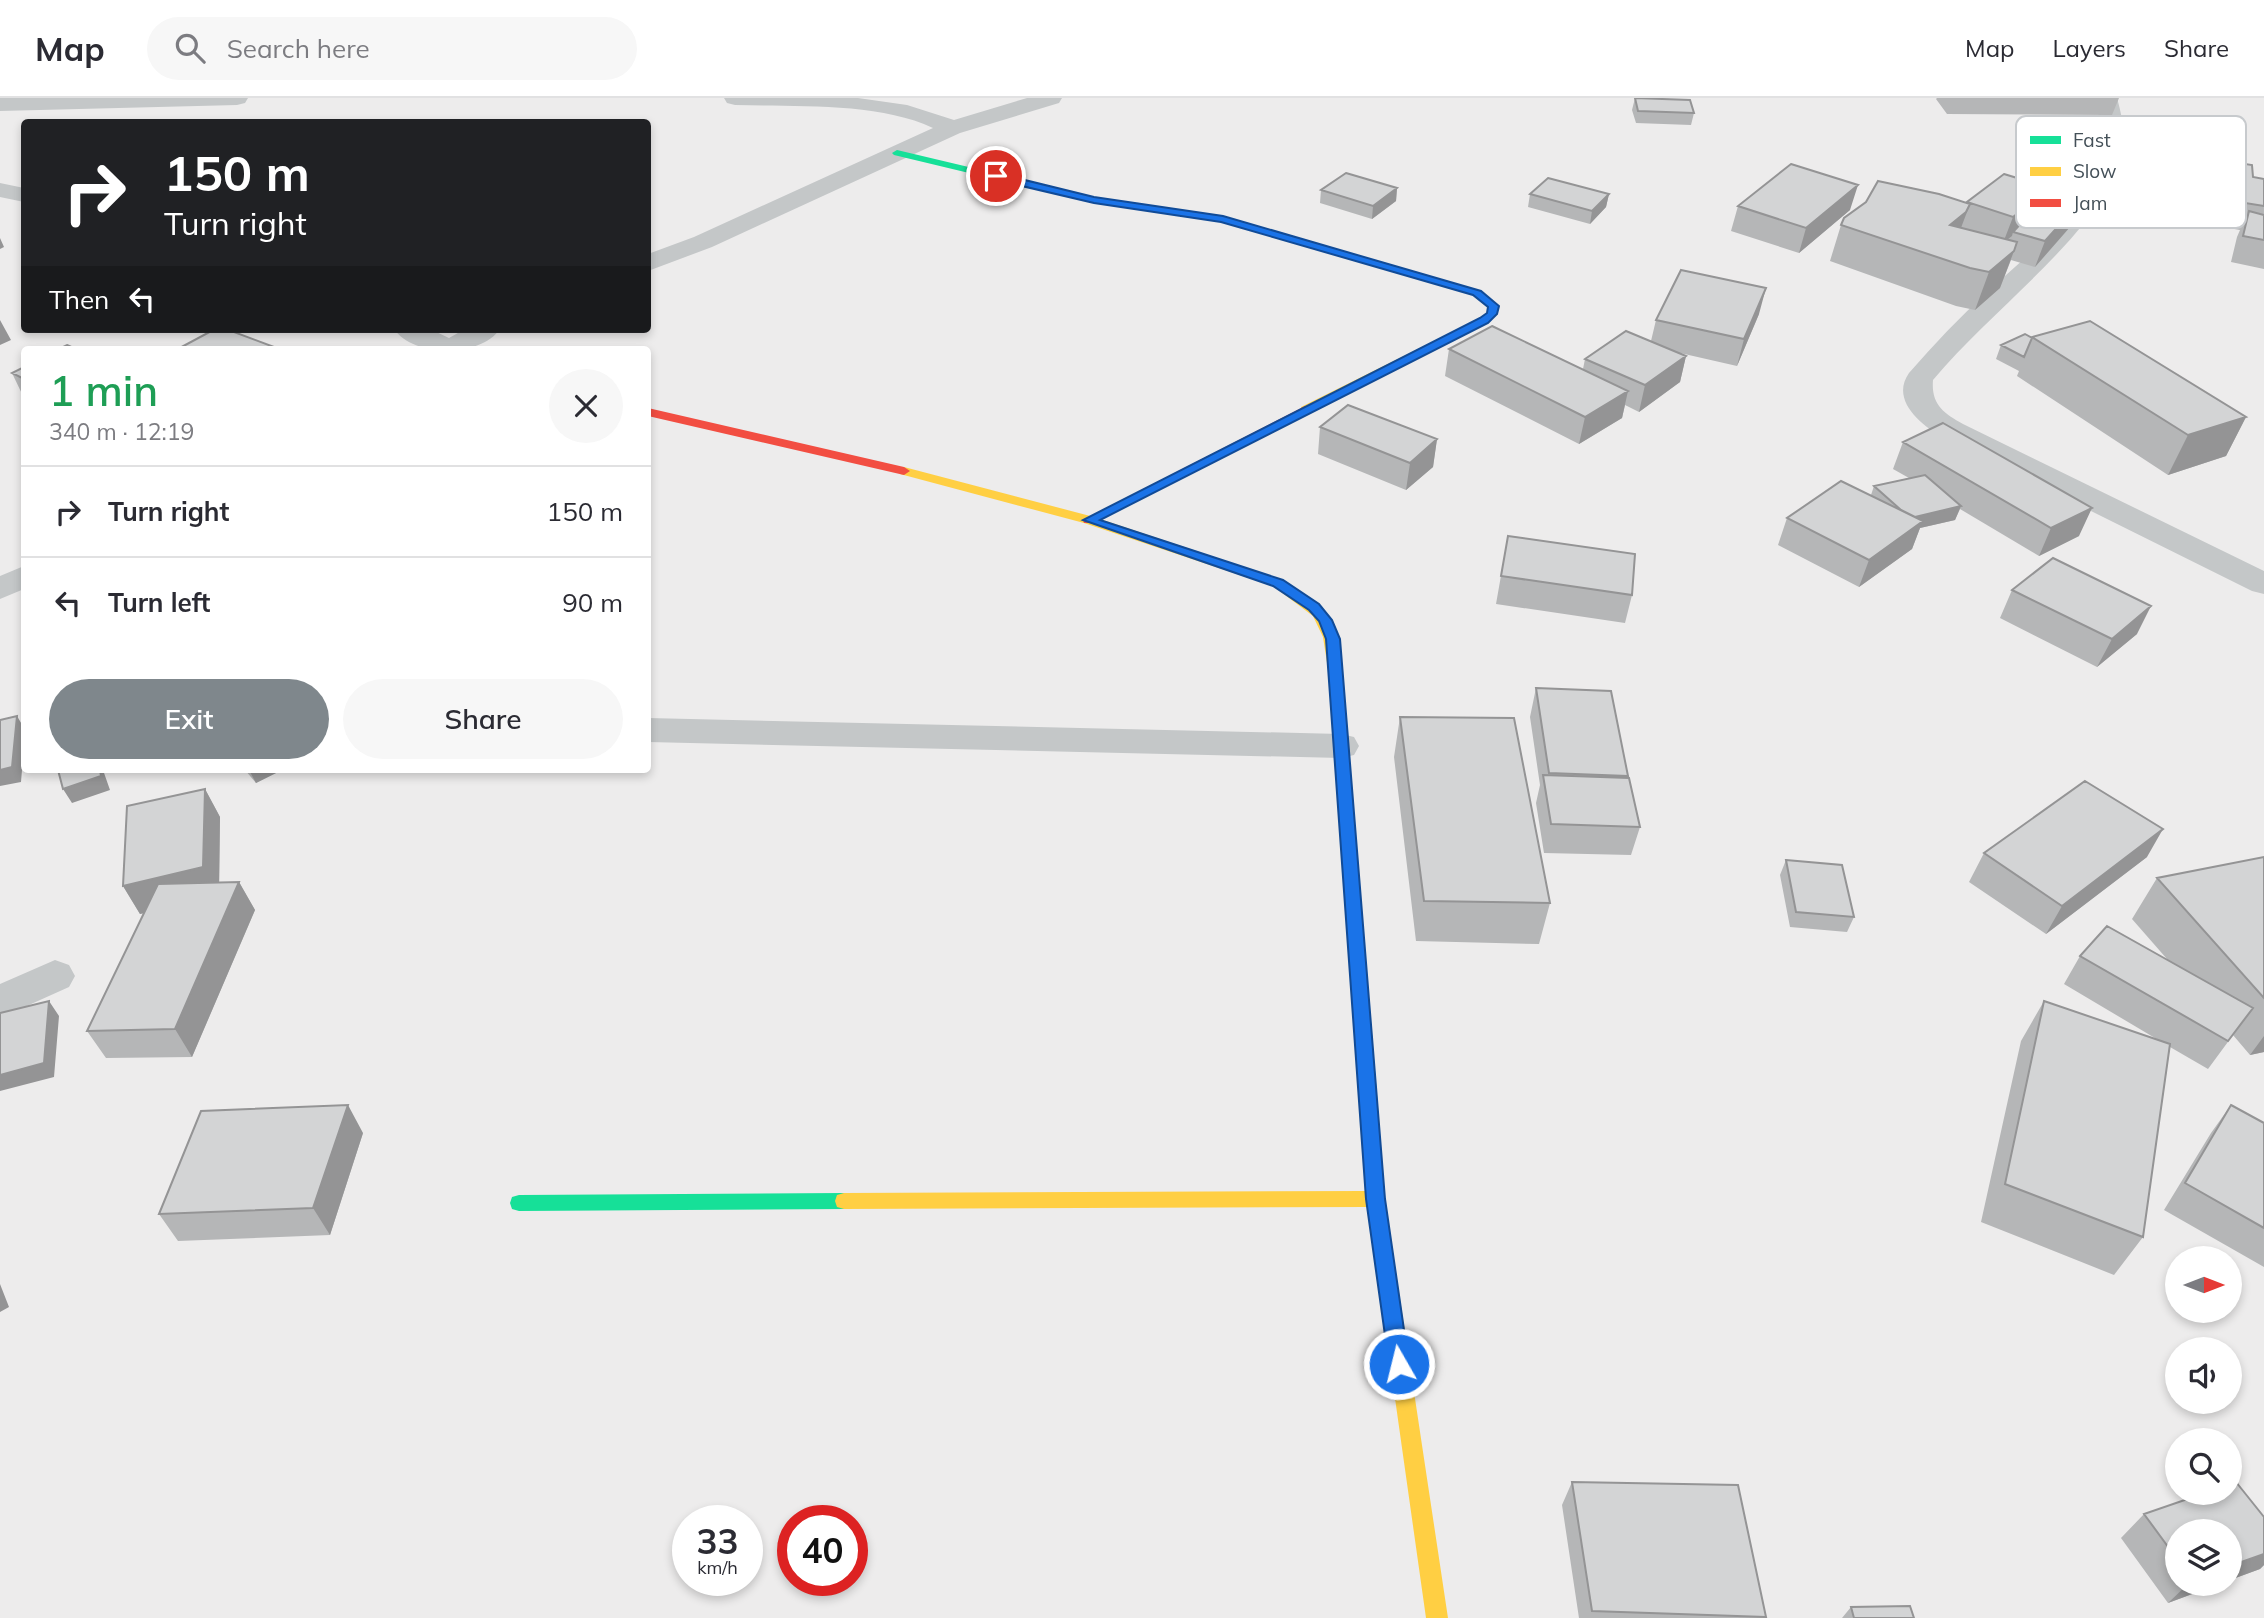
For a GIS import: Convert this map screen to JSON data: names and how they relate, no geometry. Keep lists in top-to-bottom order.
{
  "legend": ["Fast", "Slow", "Jam"],
  "north": "right",
  "page": {
    "header": "Map",
    "search": "Search here",
    "nav": ["Map", "Layers", "Share"],
    "turn": ["150 m", "Turn right"],
    "then": "Then",
    "heading": ["1 min", "340 m · 12:19"],
    "list": [
      {
        "name": "Turn right",
        "value": "150 m"
      },
      {
        "name": "Turn left",
        "value": "90 m"
      }
    ],
    "buttons": ["Exit", "Share"],
    "speed": "33 km/h",
    "limit": "40"
  }
}
